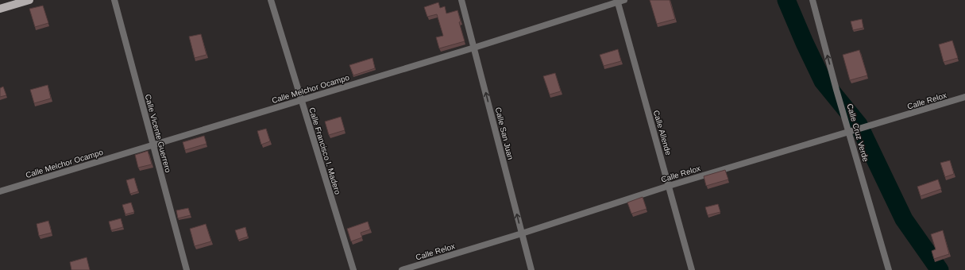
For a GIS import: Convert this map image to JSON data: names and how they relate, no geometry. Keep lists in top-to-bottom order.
{
  "streets": {
    "street": [
      "Calle Melchor Ocampo",
      "Calle Relox",
      "Calle Allende",
      "Calle Cruz Verde",
      "Calle Vicente Guerrero",
      "Calle San Juan",
      "Calle Francisco I. Madero"
    ]
  },
  "crossings": [
    ["Calle Melchor Ocampo", "Calle Allende"],
    ["Calle Melchor Ocampo", "Calle Vicente Guerrero"],
    ["Calle Melchor Ocampo", "Calle San Juan"],
    ["Calle Melchor Ocampo", "Calle Francisco I. Madero"],
    ["Calle Relox", "Calle Allende"],
    ["Calle Relox", "Calle Cruz Verde"],
    ["Calle Relox", "Calle San Juan"]
  ],
  "one_way": ["Calle Cruz Verde", "Calle San Juan"]
}
